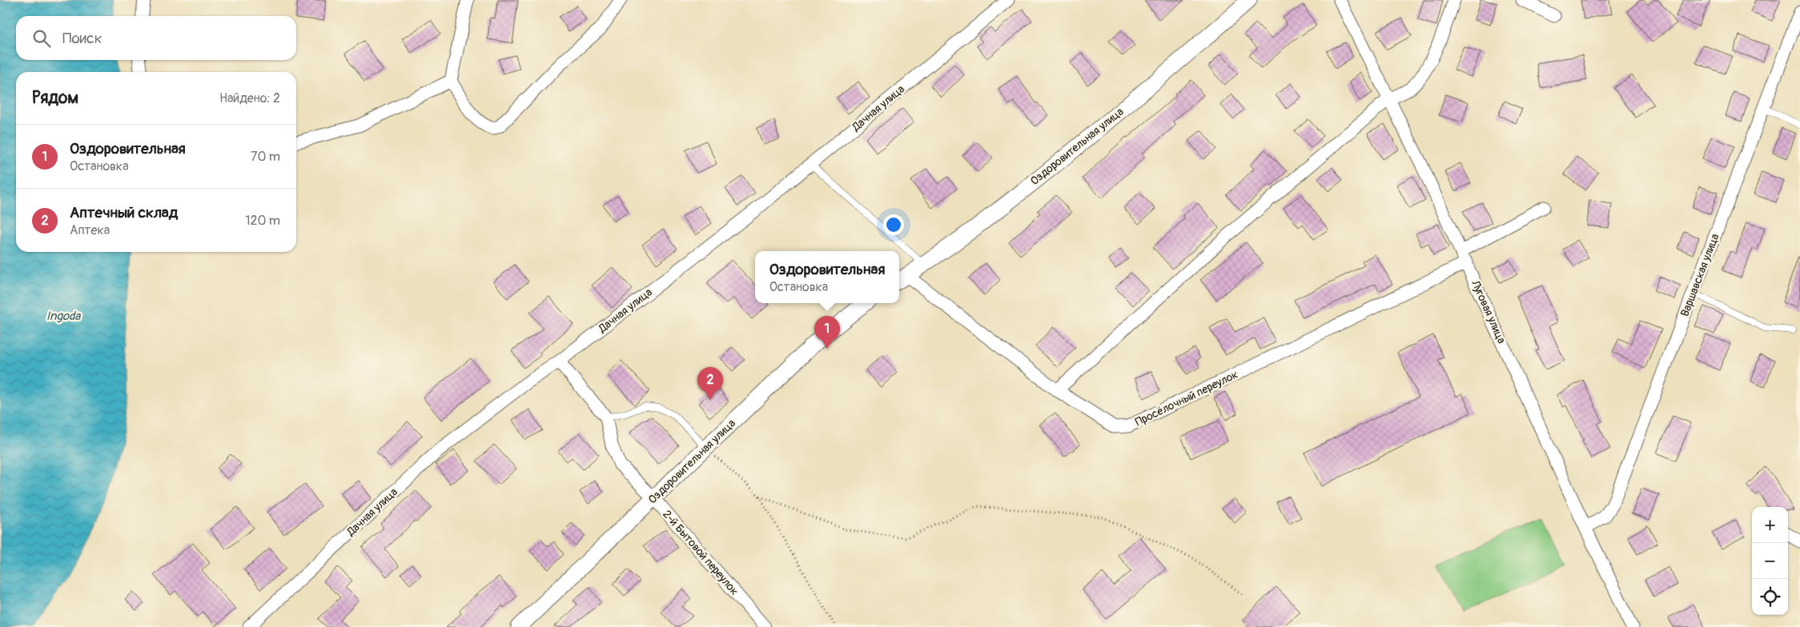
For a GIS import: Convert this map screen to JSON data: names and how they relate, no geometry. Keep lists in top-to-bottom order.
{
  "streets": {
    "street": [
      "Дачная улица",
      "Оздоровительная улица",
      "Варшавская улица",
      "Луговая улица",
      "Просёлочный переулок",
      "2-й Бытовой переулок"
    ]
  },
  "crossings": [
    ["Дачная улица", "2-й Бытовой переулок"],
    ["Оздоровительная улица", "Просёлочный переулок"],
    ["Оздоровительная улица", "2-й Бытовой переулок"],
    ["Варшавская улица", "Луговая улица"],
    ["Луговая улица", "Просёлочный переулок"]
  ],
  "water": ["Ingoda"],
  "page": {
    "search": "Поиск",
    "heading": ["Рядом", "Найдено: 2"],
    "list": [
      {
        "mark": "1",
        "name": "Оздоровительная",
        "note": "Остановка",
        "value": "70 m"
      },
      {
        "mark": "2",
        "name": "Аптечный склад",
        "note": "Аптека",
        "value": "120 m"
      }
    ],
    "popup": ["Оздоровительная", "Остановка"],
    "pins": ["1", "2"],
    "map_buttons": ["+", "−"]
  }
}
